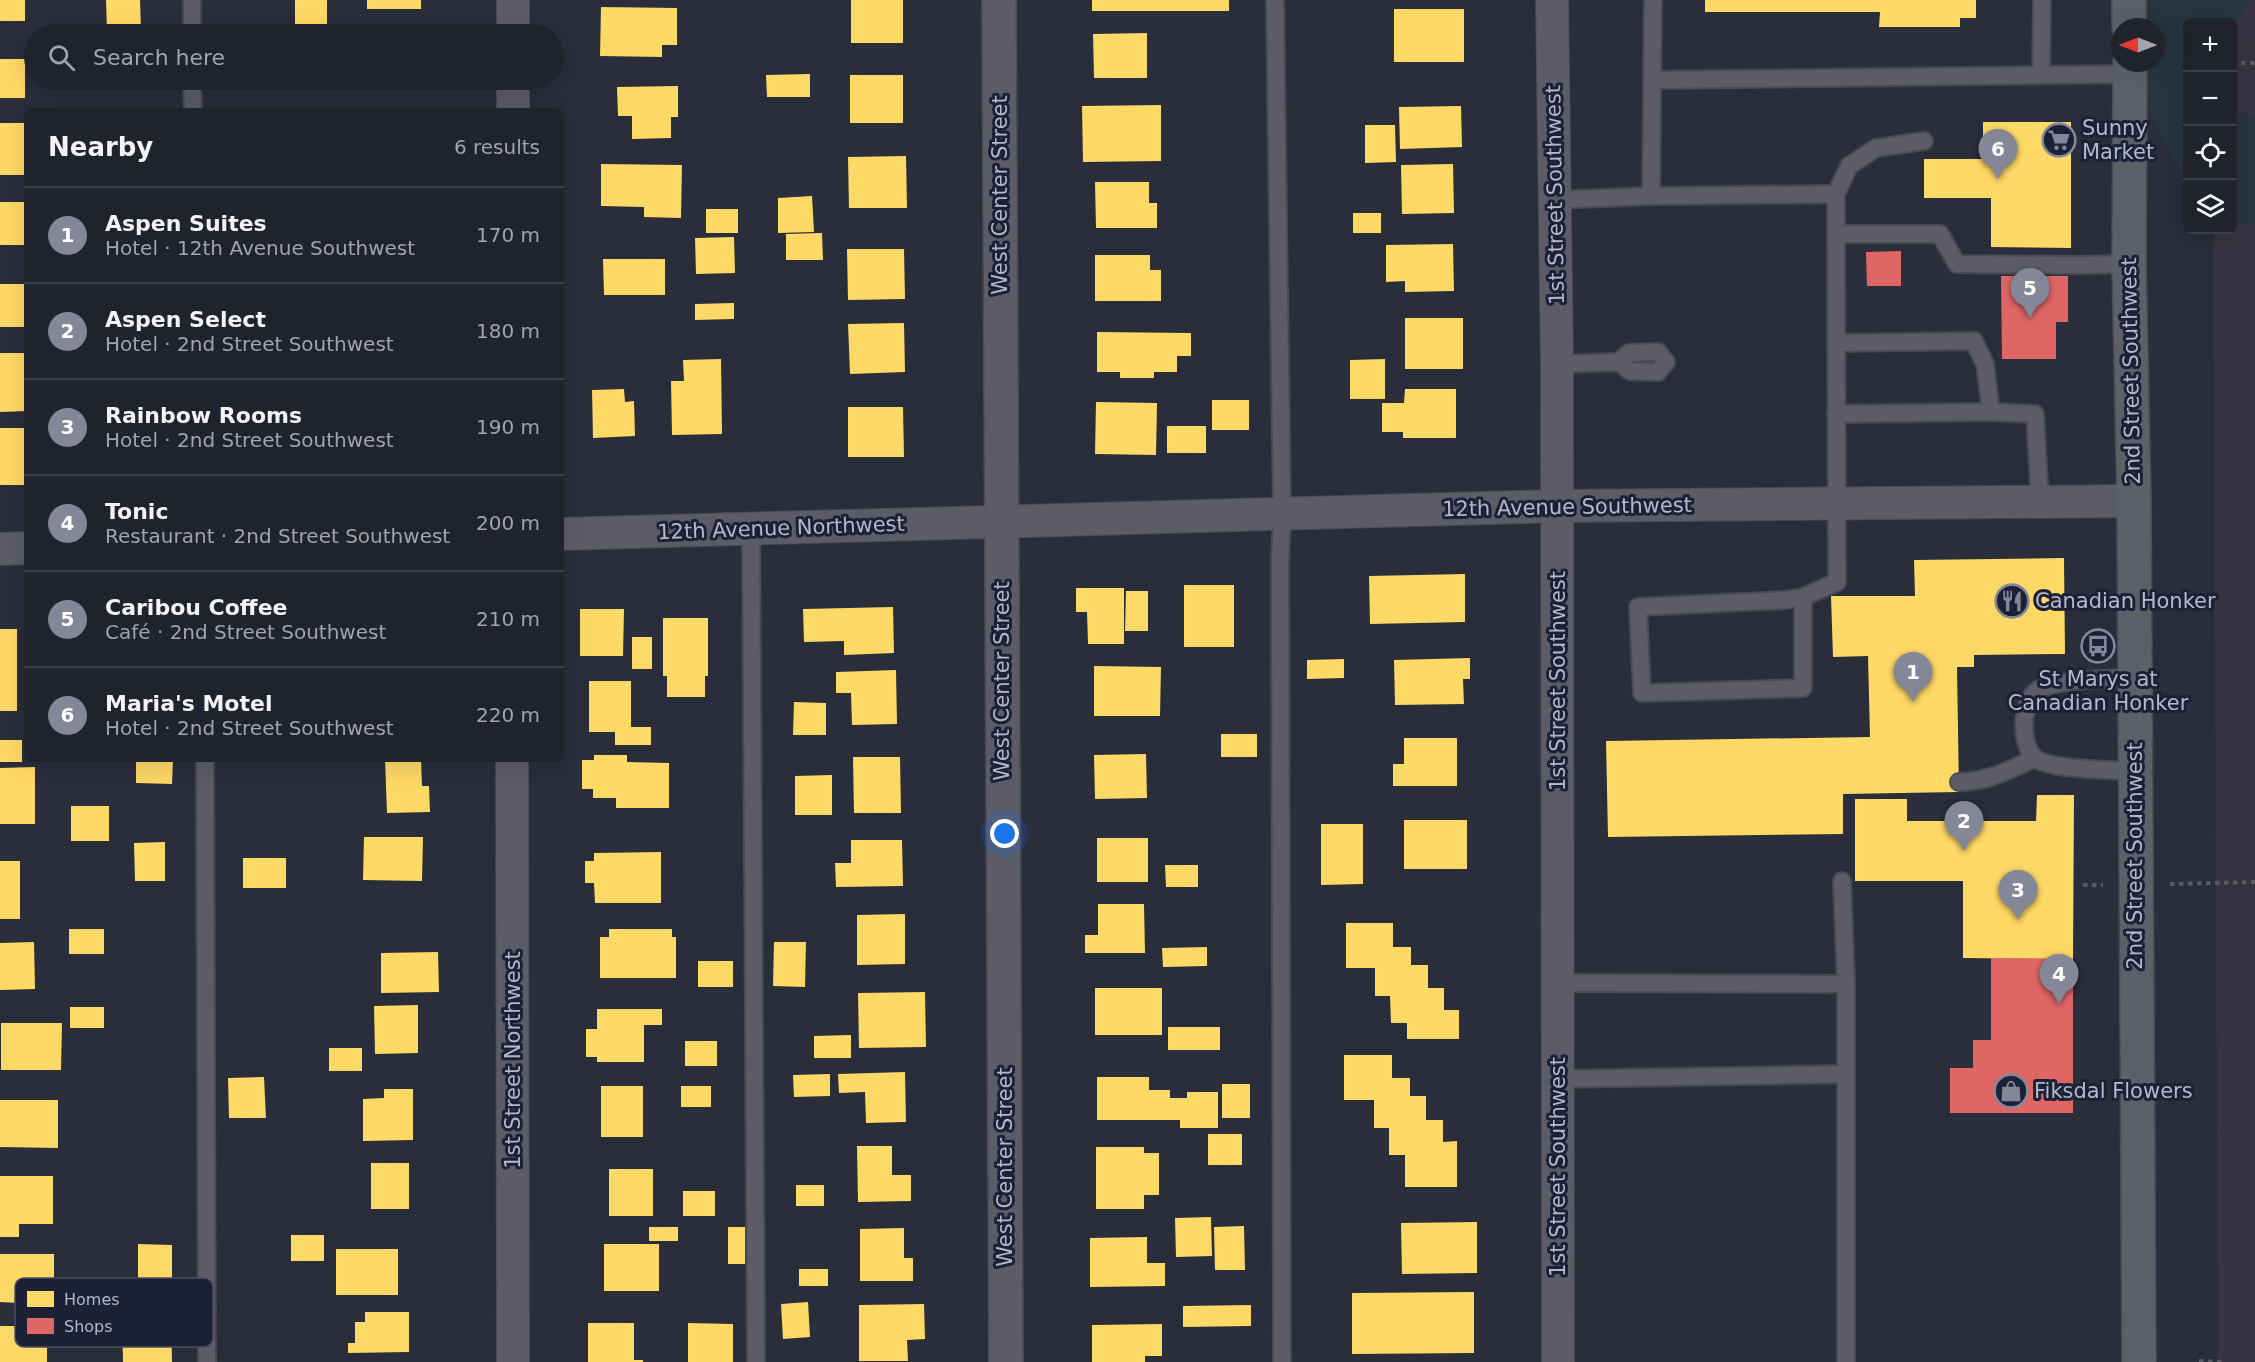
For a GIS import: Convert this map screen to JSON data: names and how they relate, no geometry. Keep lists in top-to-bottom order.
{
  "streets": {
    "main road": ["2nd Street Southwest"],
    "street": [
      "West Center Street",
      "1st Street Southwest",
      "12th Avenue Southwest",
      "12th Avenue Northwest",
      "1st Street Northwest"
    ]
  },
  "crossings": [
    ["West Center Street", "12th Avenue Southwest"],
    ["West Center Street", "12th Avenue Northwest"],
    ["1st Street Southwest", "12th Avenue Southwest"],
    ["2nd Street Southwest", "12th Avenue Southwest"],
    ["12th Avenue Southwest", "12th Avenue Northwest"]
  ],
  "places": {
    "supermarket": ["Sunny Market"],
    "restaurant": ["Canadian Honker"],
    "bus stop": ["St Marys at Canadian Honker"],
    "shop": ["Fiksdal Flowers"]
  },
  "legend": ["Homes", "Shops"],
  "north": "left",
  "page": {
    "map_buttons": ["+", "−"],
    "search": "Search here",
    "heading": ["Nearby", "6 results"],
    "pins": [
      "6",
      "5",
      "1",
      "2",
      "3",
      "4"
    ],
    "list": [
      {
        "mark": "1",
        "name": "Aspen Suites",
        "note": "Hotel · 12th Avenue Southwest",
        "value": "170 m"
      },
      {
        "mark": "2",
        "name": "Aspen Select",
        "note": "Hotel · 2nd Street Southwest",
        "value": "180 m"
      },
      {
        "mark": "3",
        "name": "Rainbow Rooms",
        "note": "Hotel · 2nd Street Southwest",
        "value": "190 m"
      },
      {
        "mark": "4",
        "name": "Tonic",
        "note": "Restaurant · 2nd Street Southwest",
        "value": "200 m"
      },
      {
        "mark": "5",
        "name": "Caribou Coffee",
        "note": "Café · 2nd Street Southwest",
        "value": "210 m"
      },
      {
        "mark": "6",
        "name": "Maria's Motel",
        "note": "Hotel · 2nd Street Southwest",
        "value": "220 m"
      }
    ]
  }
}
